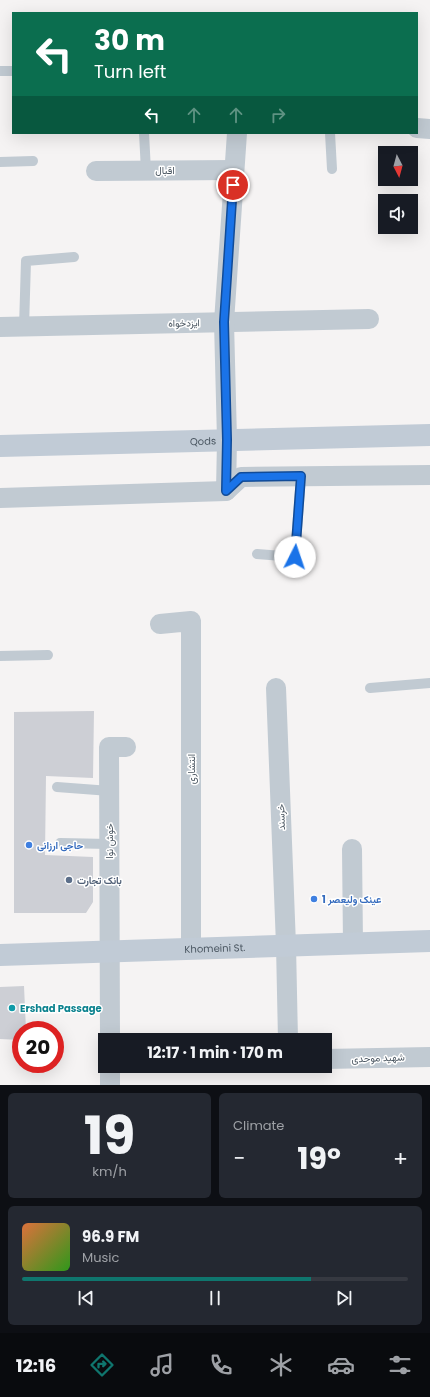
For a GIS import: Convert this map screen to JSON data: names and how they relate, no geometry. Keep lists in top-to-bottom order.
{
  "streets": {
    "main road": ["Qods", "Khomeini St."],
    "street": [
      "اقبال",
      "ایزدخواه",
      "انتشاری",
      "خرسند",
      "خوش نوا",
      "شهید موحدی"
    ]
  },
  "crossings": [
    ["انتشاری", "Khomeini St."],
    ["خرسند", "Khomeini St."],
    ["خوش نوا", "Khomeini St."]
  ],
  "places": [
    "حاجی ارزانی",
    "بانک تجارت",
    "عینک ولیعصر 1",
    "Ershad Passage"
  ],
  "north": "bottom",
  "page": {
    "turn": ["30 m", "Turn left"],
    "limit": "20",
    "trip": "12:17 · 1 min · 170 m",
    "tile": [
      ["19", "km/h"],
      "Climate"
    ],
    "heat": ["−", "19°", "+"],
    "song": ["96.9 FM", "Music"],
    "tabs": "12:16"
  }
}
